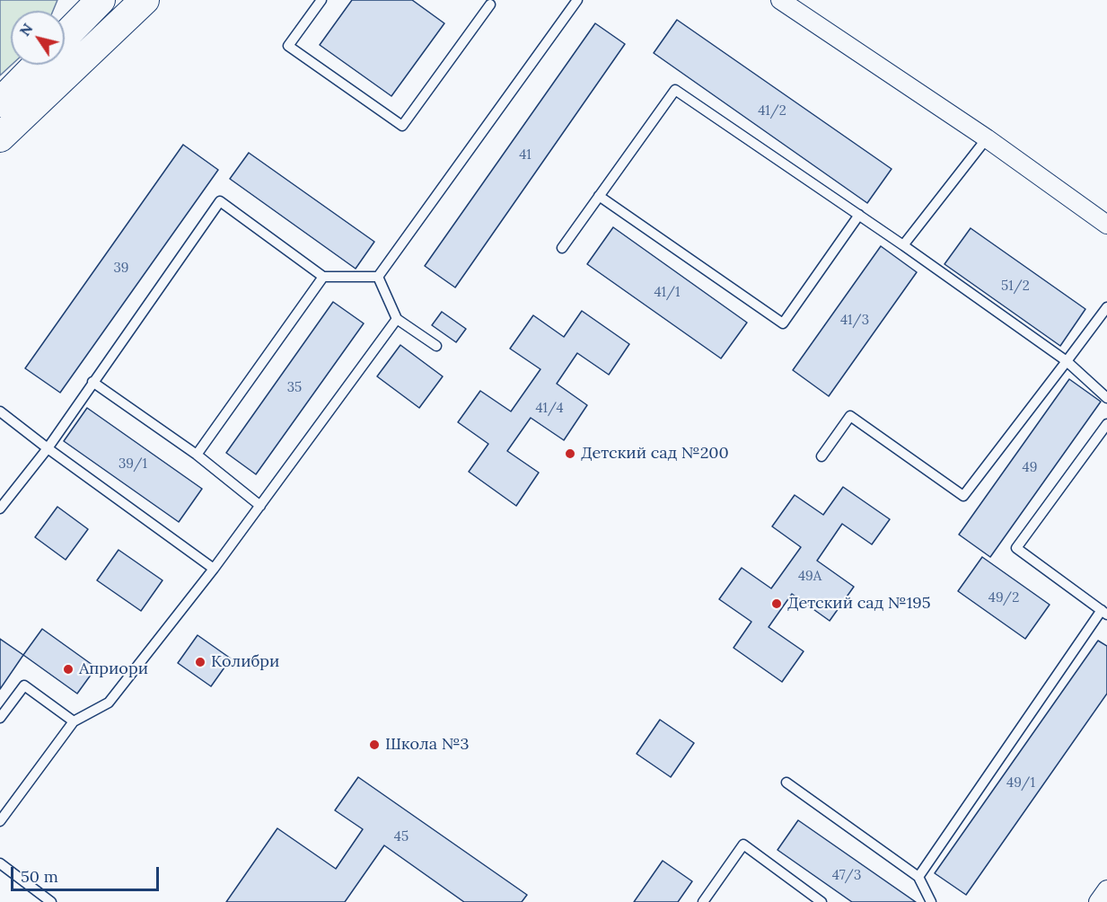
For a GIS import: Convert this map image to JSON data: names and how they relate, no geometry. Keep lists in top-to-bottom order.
{
  "places": [
    "Детский сад №200",
    "Детский сад №195",
    "Колибри",
    "Априори",
    "Школа №3"
  ],
  "house_numbers": [
    "41/2",
    "41",
    "39",
    "51/2",
    "41/1",
    "41/3",
    "35",
    "41/4",
    "39/1",
    "49",
    "49А",
    "49/2",
    "49/1",
    "45",
    "47/3"
  ],
  "scale_bar": "50 m",
  "north": "top left"
}
